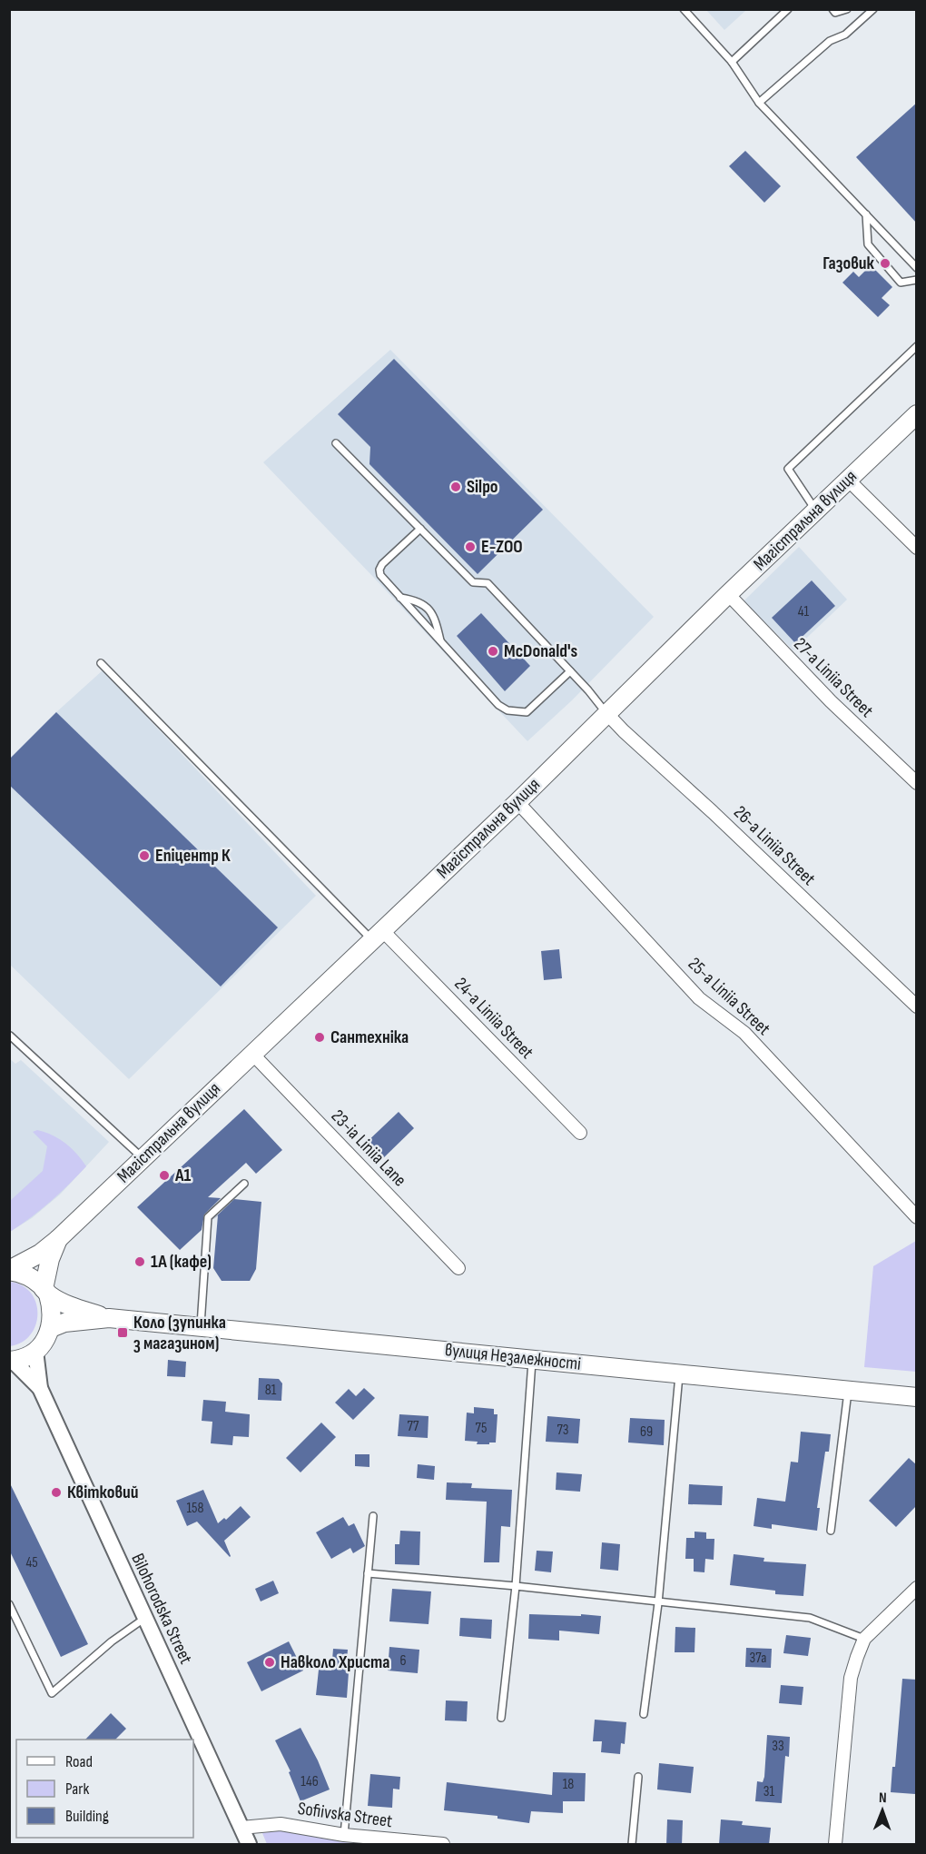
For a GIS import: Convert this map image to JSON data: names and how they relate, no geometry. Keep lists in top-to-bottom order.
{
  "streets": {
    "main road": ["Магістральна вулиця", "вулиця Незалежності"],
    "street": [
      "27-a Liniia Street",
      "26-a Liniia Street",
      "25-a Liniia Street",
      "24-a Liniia Street",
      "23-ia Liniia Lane",
      "Bilohorodska Street",
      "Sofiivska Street"
    ]
  },
  "crossings": [
    ["Магістральна вулиця", "27-a Liniia Street"],
    ["Магістральна вулиця", "26-a Liniia Street"],
    ["Магістральна вулиця", "25-a Liniia Street"],
    ["Магістральна вулиця", "24-a Liniia Street"],
    ["Магістральна вулиця", "23-ia Liniia Lane"],
    ["Bilohorodska Street", "Sofiivska Street"]
  ],
  "places": {
    "other": [
      "Газовик",
      "Silpo",
      "E-ZOO",
      "McDonald's",
      "Епіцентр К",
      "Сантехніка",
      "А1",
      "1А (кафе)",
      "Квітковий",
      "Навколо Христа"
    ],
    "transit": ["Коло (зупинка з магазином)"]
  },
  "house_numbers": [
    "41",
    "81",
    "77",
    "75",
    "73",
    "69",
    "158",
    "45",
    "37а",
    "6",
    "33",
    "146",
    "18",
    "31"
  ],
  "legend": ["Road", "Park", "Building"],
  "north": "top"
}
